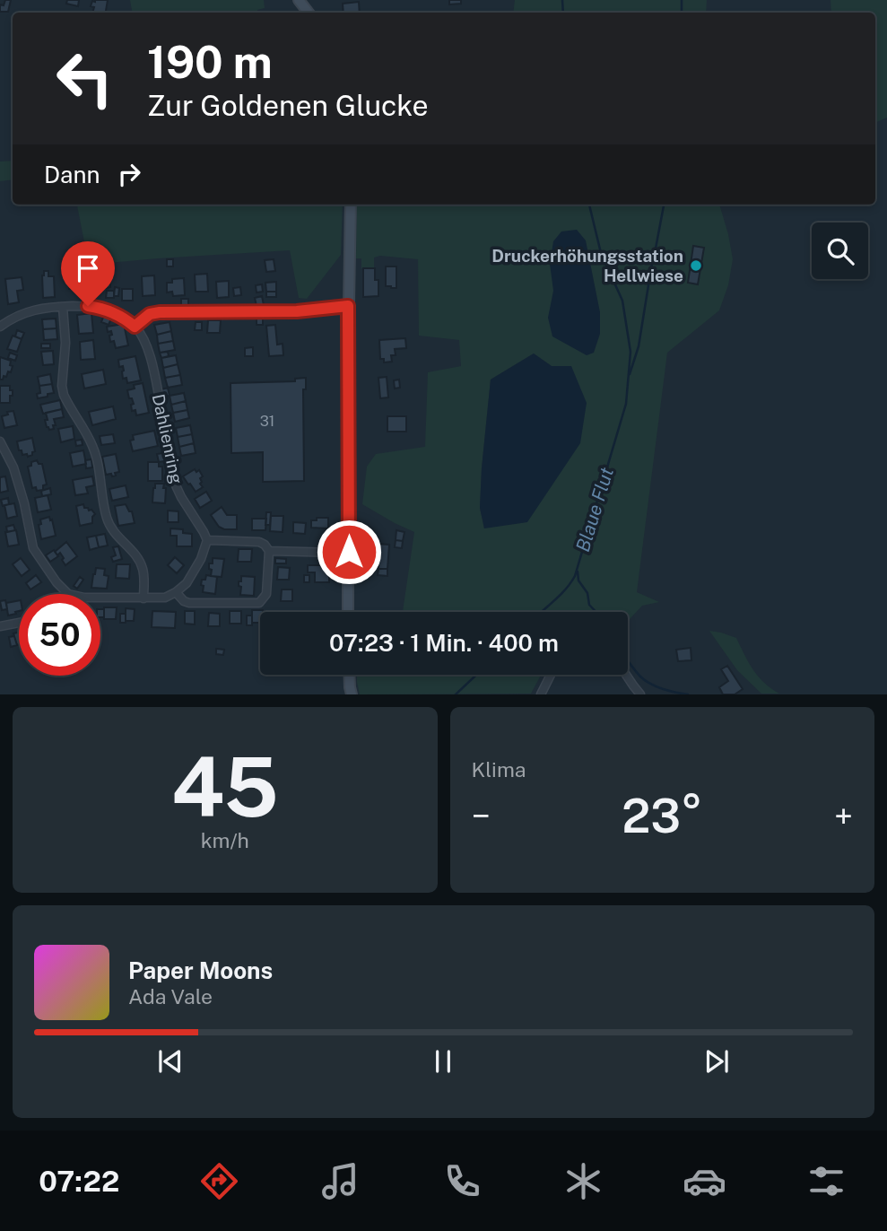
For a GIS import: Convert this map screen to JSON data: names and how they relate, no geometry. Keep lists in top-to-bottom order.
{
  "streets": {
    "street": ["Dahlienring"]
  },
  "water": ["Blaue Flut"],
  "places": ["Druckerhöhungsstation Hellwiese"],
  "house_numbers": ["31"],
  "page": {
    "turn": ["190 m", "Zur Goldenen Glucke"],
    "then": "Dann",
    "limit": "50",
    "trip": "07:23 · 1 Min. · 400 m",
    "tile": [
      ["45", "km/h"],
      "Klima"
    ],
    "heat": ["−", "23°", "+"],
    "song": ["Paper Moons", "Ada Vale"],
    "tabs": "07:22"
  }
}
